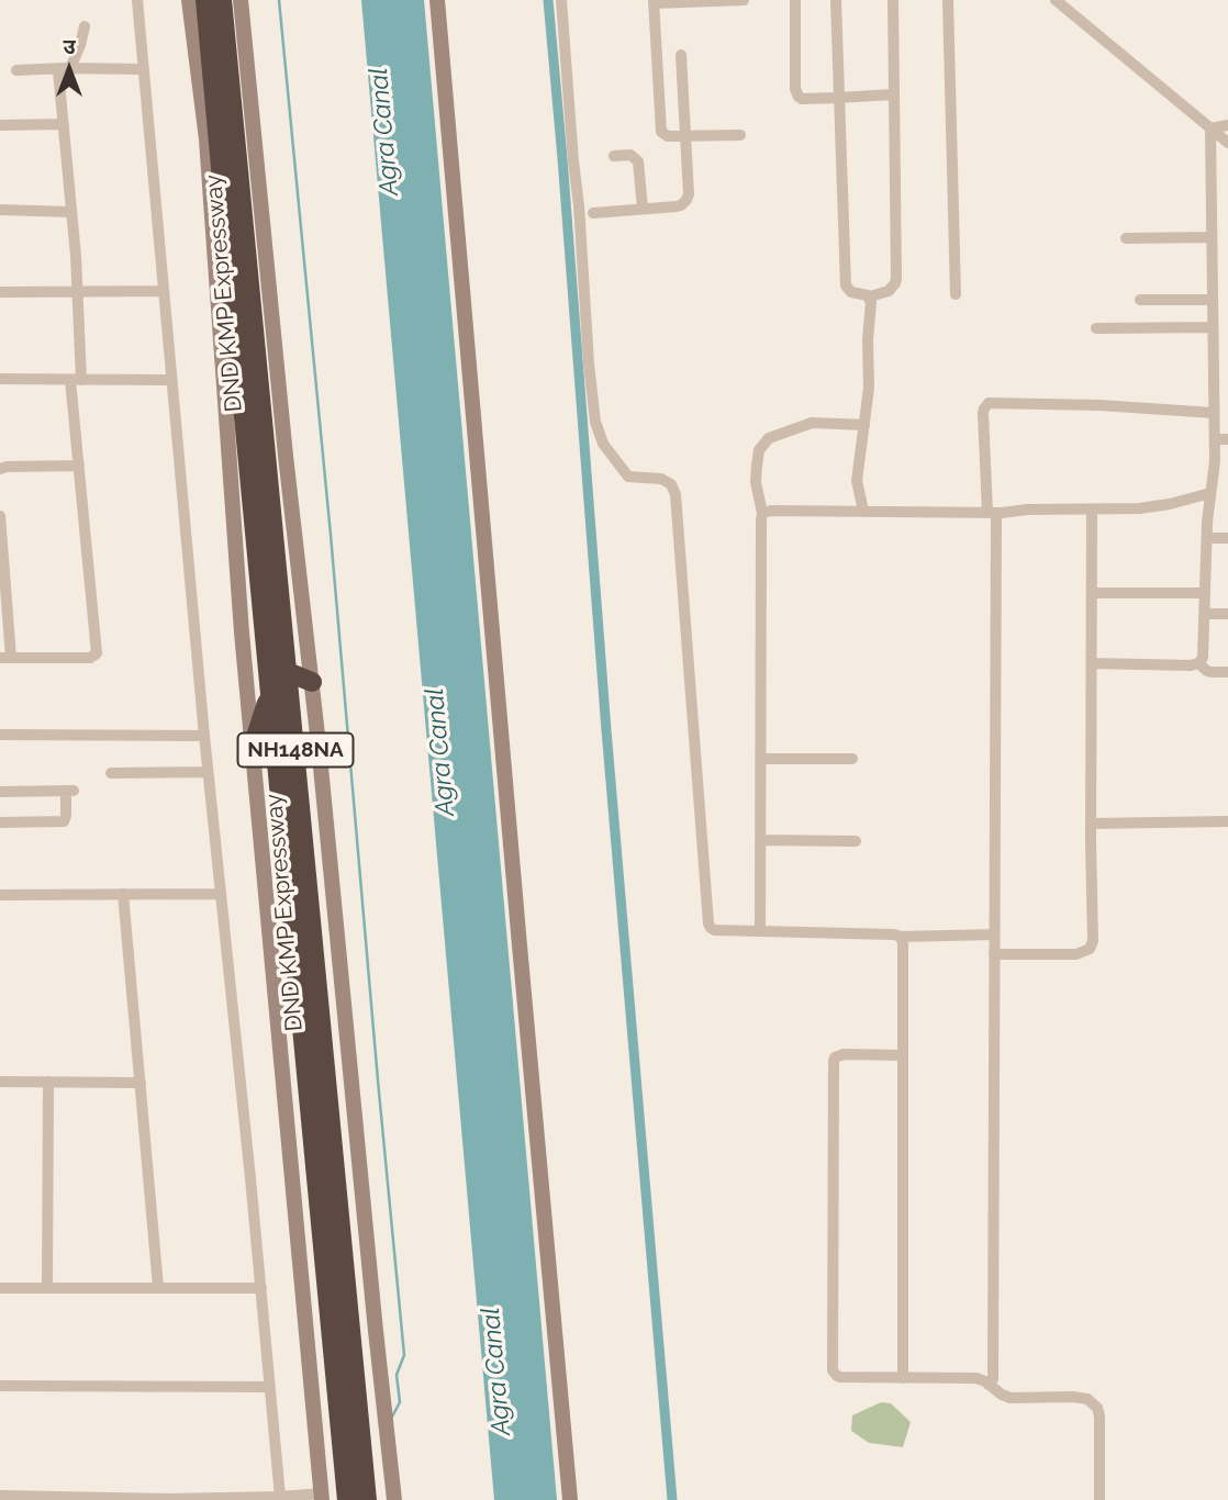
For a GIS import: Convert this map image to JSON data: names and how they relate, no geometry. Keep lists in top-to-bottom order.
{
  "streets": {
    "highway": ["DND KMP Expressway", "NH148NA"]
  },
  "water": ["Agra Canal"],
  "north": "top"
}
